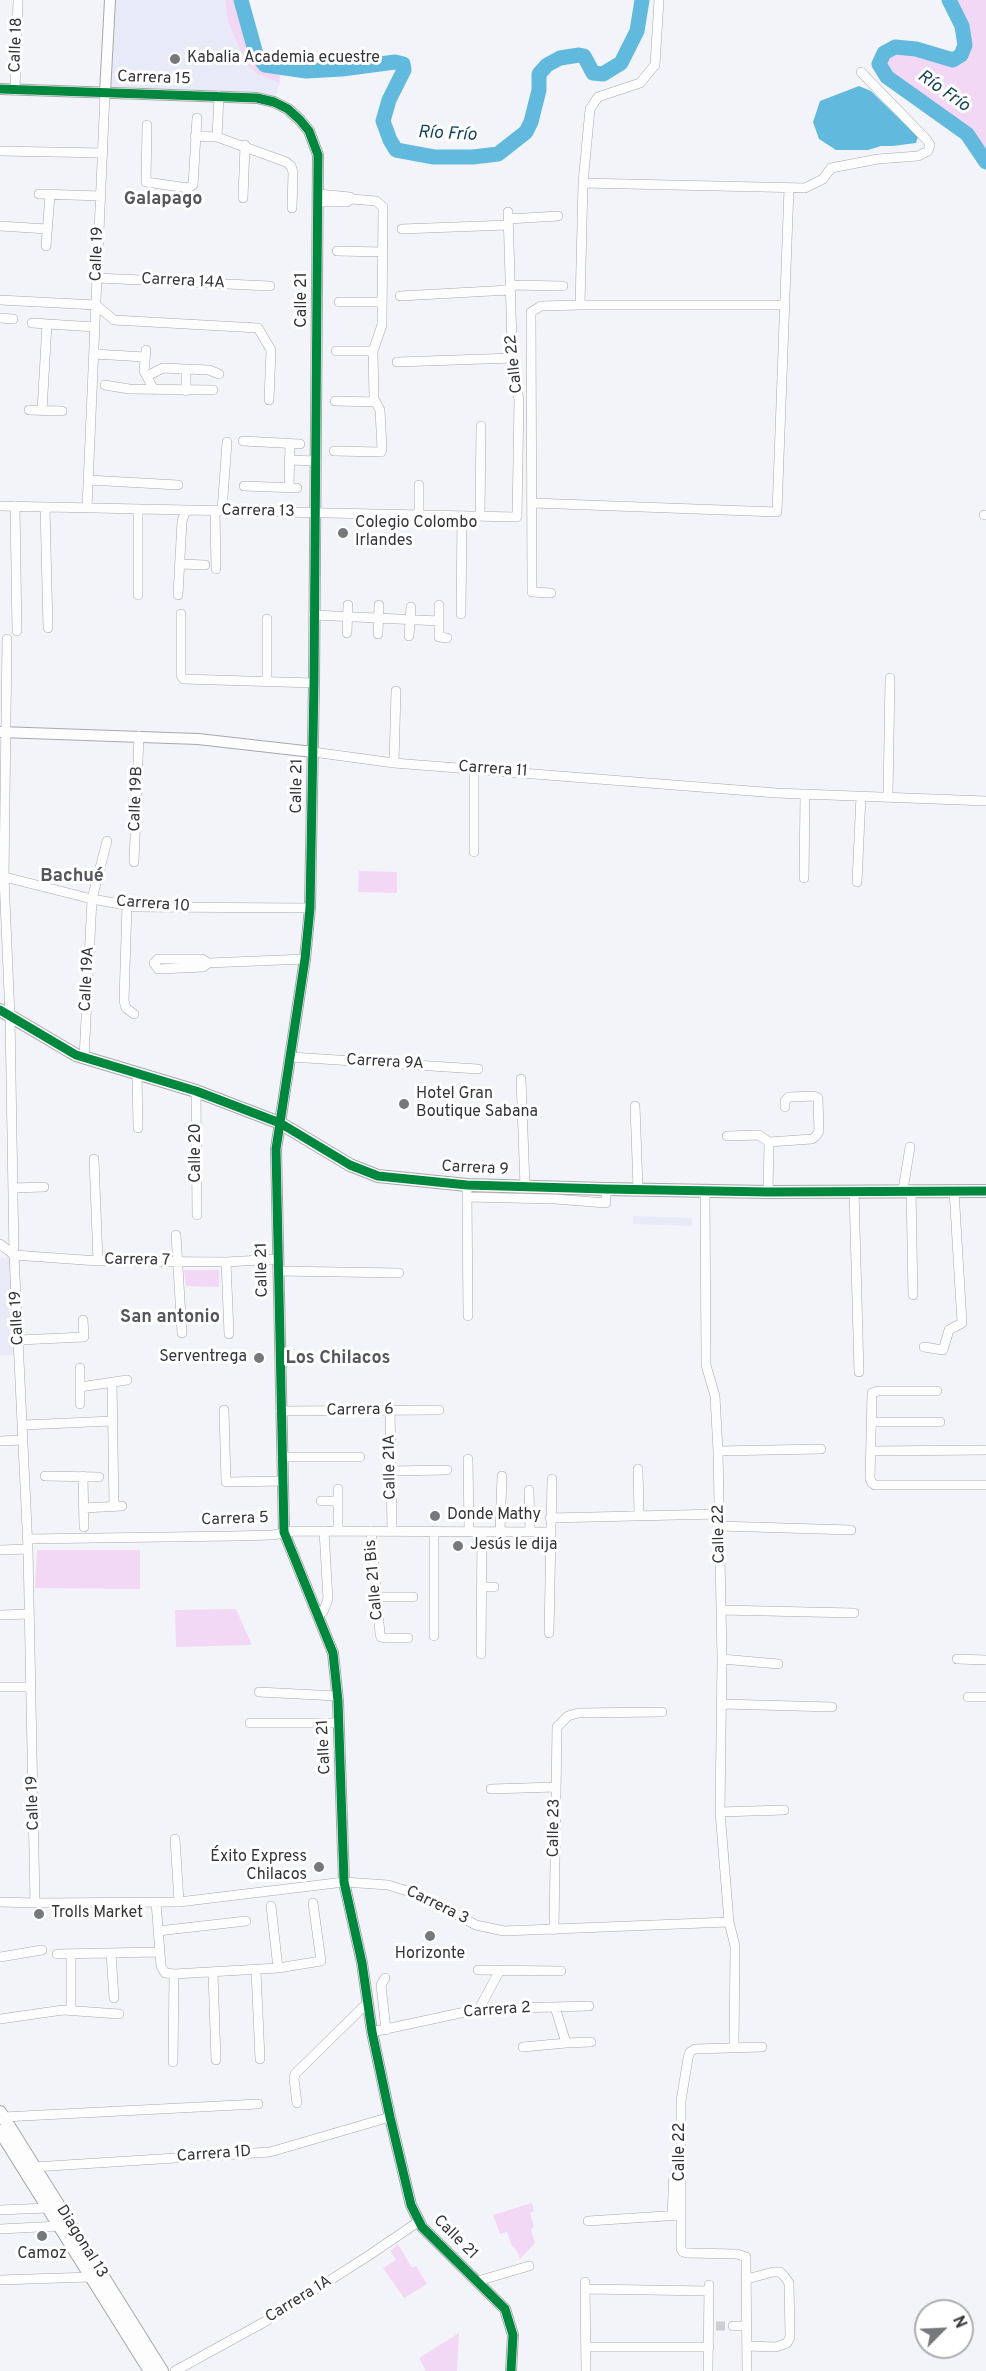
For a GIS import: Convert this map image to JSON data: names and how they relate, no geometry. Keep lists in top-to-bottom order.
{
  "streets": {
    "main road": ["Carrera 9", "Diagonal 13"],
    "street": [
      "Calle 18",
      "Carrera 15",
      "Calle 19",
      "Carrera 14A",
      "Calle 21",
      "Calle 22",
      "Carrera 13",
      "Carrera 11",
      "Calle 19B",
      "Carrera 10",
      "Calle 19A",
      "Carrera 9A",
      "Calle 20",
      "Carrera 7",
      "Carrera 6",
      "Calle 21A",
      "Carrera 5",
      "Calle 21 Bis",
      "Calle 23",
      "Carrera 3",
      "Carrera 2",
      "Carrera 1D",
      "Carrera 1A"
    ]
  },
  "crossings": [
    ["Calle 18", "Carrera 15"],
    ["Carrera 15", "Calle 19"],
    ["Carrera 15", "Calle 21"],
    ["Calle 19", "Carrera 14A"],
    ["Calle 19", "Carrera 13"],
    ["Calle 19", "Carrera 11"],
    ["Calle 19", "Carrera 10"],
    ["Calle 19", "Carrera 9"],
    ["Calle 19", "Carrera 7"],
    ["Calle 19", "Carrera 5"],
    ["Calle 19", "Carrera 3"],
    ["Calle 21", "Carrera 13"],
    ["Calle 21", "Carrera 11"],
    ["Calle 21", "Carrera 10"],
    ["Calle 21", "Carrera 9A"],
    ["Calle 21", "Carrera 9"],
    ["Calle 21", "Carrera 7"],
    ["Calle 21", "Carrera 6"],
    ["Calle 21", "Carrera 5"],
    ["Calle 21", "Carrera 3"],
    ["Calle 21", "Carrera 2"],
    ["Calle 21", "Carrera 1D"],
    ["Calle 21", "Carrera 1A"],
    ["Calle 22", "Carrera 13"],
    ["Calle 22", "Carrera 9"],
    ["Carrera 11", "Calle 19B"],
    ["Carrera 10", "Calle 19A"],
    ["Calle 19A", "Carrera 9"],
    ["Calle 20", "Carrera 9"],
    ["Carrera 6", "Calle 21A"],
    ["Calle 21A", "Carrera 5"],
    ["Carrera 5", "Calle 21 Bis"],
    ["Calle 23", "Carrera 3"],
    ["Carrera 1D", "Diagonal 13"]
  ],
  "districts": [
    "Galapago",
    "Bachué",
    "San antonio",
    "Los Chilacos"
  ],
  "water": ["Río Frío"],
  "places": [
    "Kabalia Academia ecuestre",
    "Colegio Colombo Irlandes",
    "Hotel Gran Boutique Sabana",
    "Serventrega",
    "Donde Mathy",
    "Jesús le dija",
    "Éxito Express Chilacos",
    "Trolls Market",
    "Horizonte",
    "Camoz"
  ],
  "north": "top right"
}
